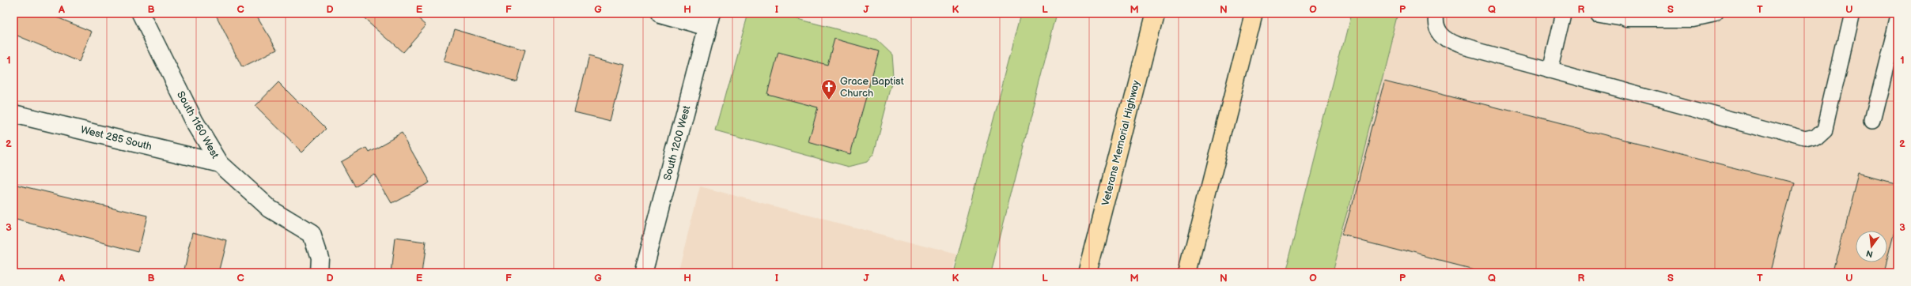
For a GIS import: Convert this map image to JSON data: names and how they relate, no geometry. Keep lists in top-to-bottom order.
{
  "streets": {
    "highway": ["Veterans Memorial Highway"],
    "street": ["South 1160 West", "West 285 South", "South 1200 West"]
  },
  "crossings": [
    ["South 1160 West", "West 285 South"]
  ],
  "places": {
    "church": ["Grace Baptist Church"]
  },
  "north": "bottom",
  "grid": {
    "columns": [
      "A",
      "B",
      "C",
      "D",
      "E",
      "F",
      "G",
      "H",
      "I",
      "J",
      "K",
      "L",
      "M",
      "N",
      "O",
      "P",
      "Q",
      "R",
      "S",
      "T",
      "U"
    ],
    "rows": ["1", "2", "3"]
  }
}
